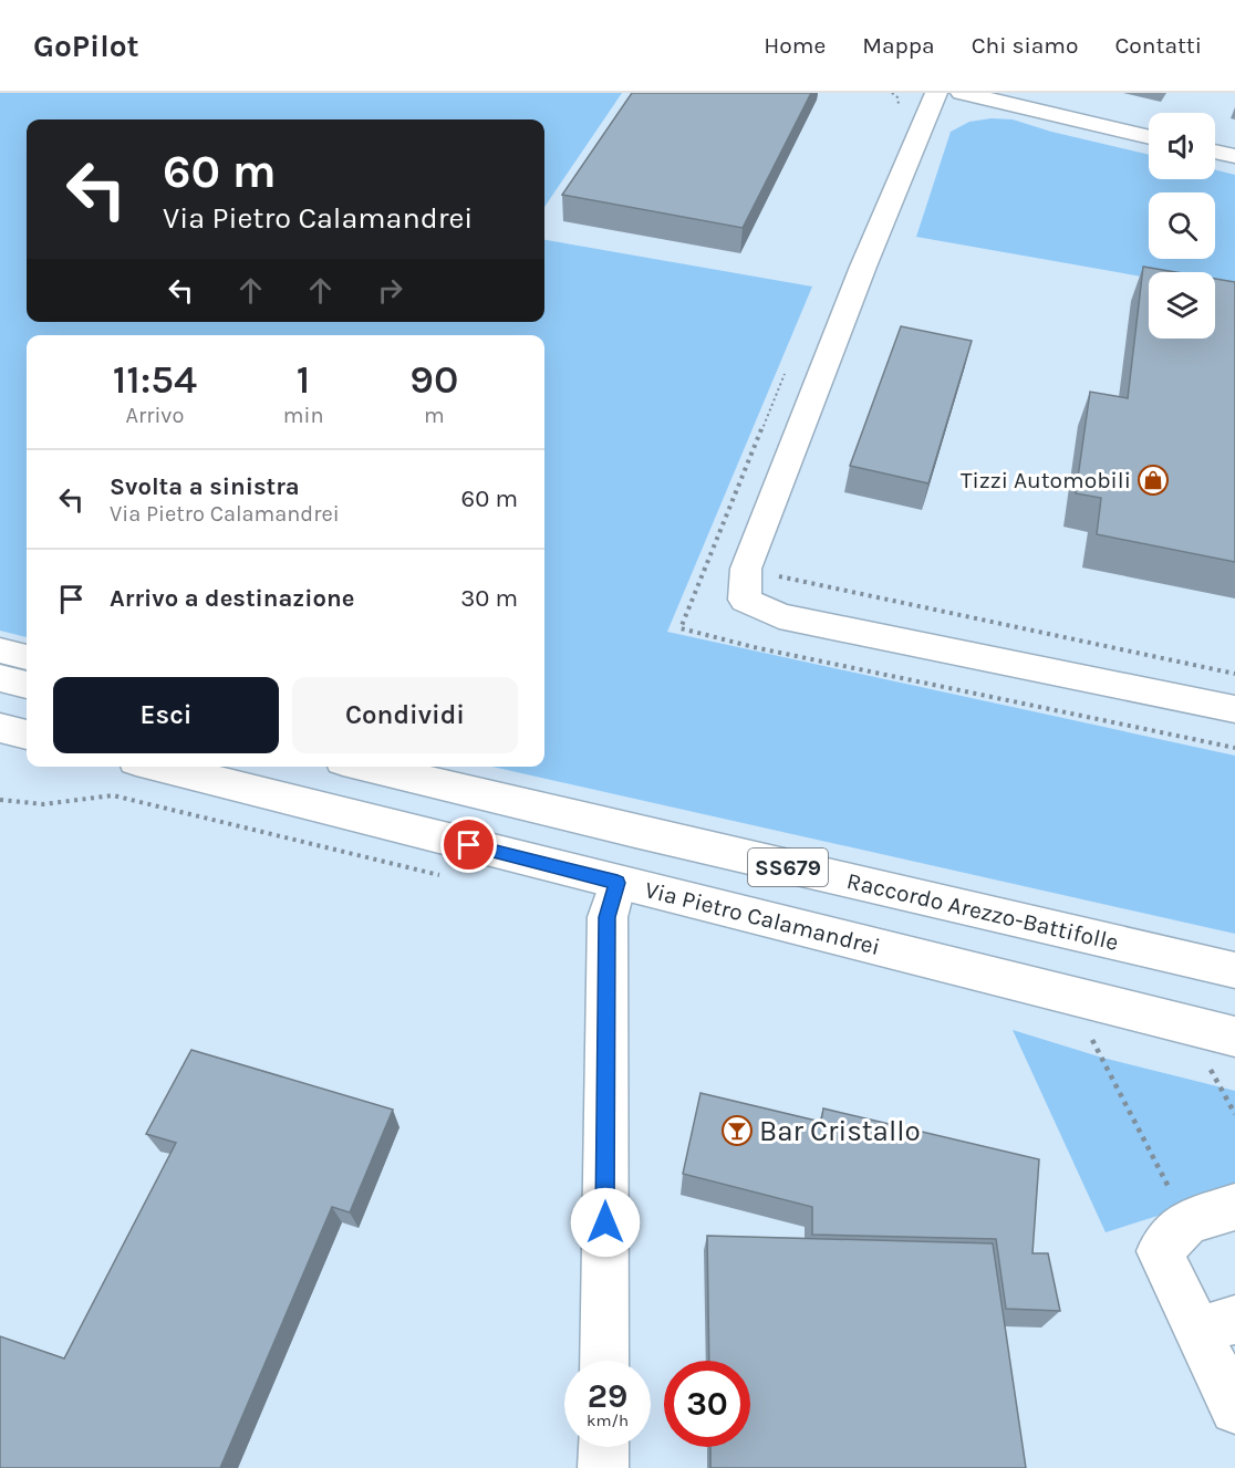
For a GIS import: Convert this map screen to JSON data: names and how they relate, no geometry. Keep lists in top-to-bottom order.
{
  "streets": {
    "street": ["SS679", "Raccordo Arezzo-Battifolle", "Via Pietro Calamandrei"]
  },
  "places": {
    "shop": ["Tizzi Automobili"],
    "bar": ["Bar Cristallo"]
  },
  "page": {
    "header": "GoPilot",
    "nav": [
      "Home",
      "Mappa",
      "Chi siamo",
      "Contatti"
    ],
    "turn": ["60 m", "Via Pietro Calamandrei"],
    "eta": [
      "11:54",
      "Arrivo",
      "1",
      "min",
      "90",
      "m"
    ],
    "list": [
      {
        "name": "Svolta a sinistra",
        "note": "Via Pietro Calamandrei",
        "value": "60 m"
      },
      {
        "name": "Arrivo a destinazione",
        "value": "30 m"
      }
    ],
    "buttons": ["Esci", "Condividi"],
    "speed": "29 km/h",
    "limit": "30"
  }
}
